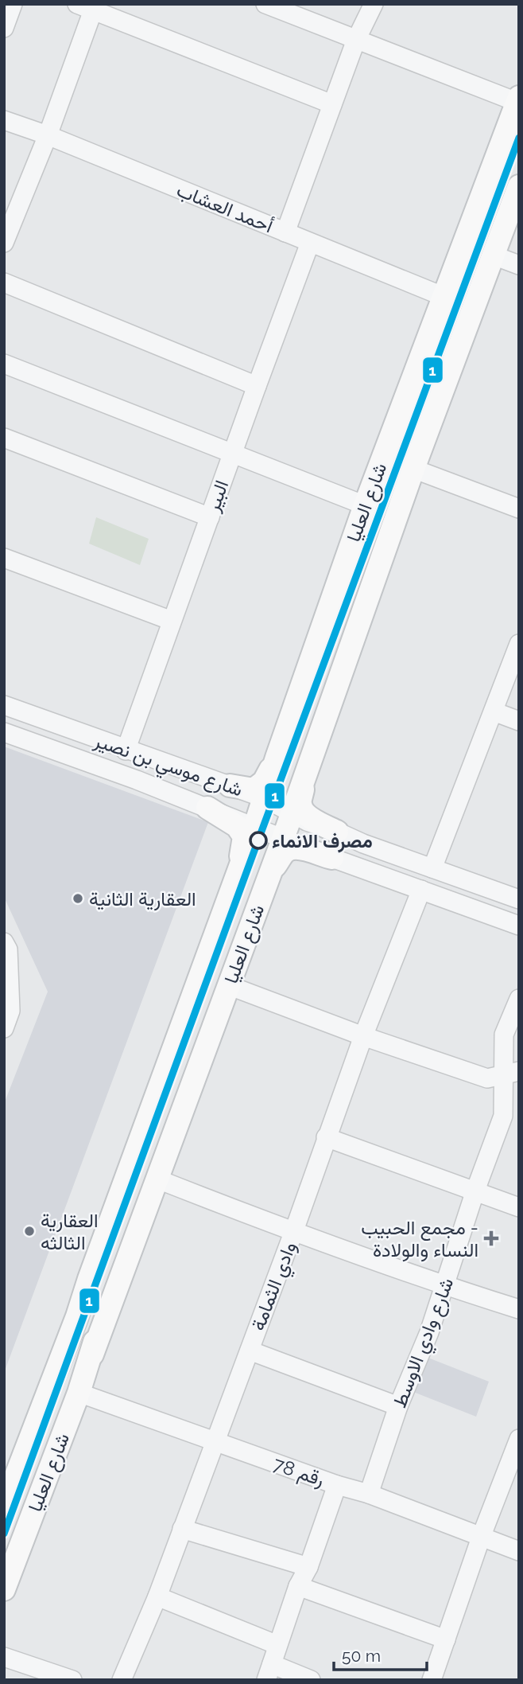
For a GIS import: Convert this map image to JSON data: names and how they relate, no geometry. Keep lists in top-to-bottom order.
{
  "streets": {
    "main road": ["شارع العليا"],
    "street": [
      "أحمد العشاب",
      "البير",
      "شارع موسي بن نصير",
      "وادي الثمامة",
      "شارع وادي الاوسط",
      "رقم 78"
    ]
  },
  "crossings": [
    ["أحمد العشاب", "البير"],
    ["أحمد العشاب", "شارع العليا"],
    ["البير", "شارع موسي بن نصير"],
    ["شارع العليا", "شارع موسي بن نصير"],
    ["شارع العليا", "رقم 78"],
    ["شارع موسي بن نصير", "وادي الثمامة"],
    ["وادي الثمامة", "رقم 78"],
    ["شارع وادي الاوسط", "رقم 78"]
  ],
  "places": {
    "other": ["مصرف الانماء", "العقارية الثانية", "العقارية الثالثه"],
    "health": ["مجمع الحبيب - النساء والولادة"]
  },
  "lines": ["transit line 1"],
  "scale_bar": "50 m"
}
